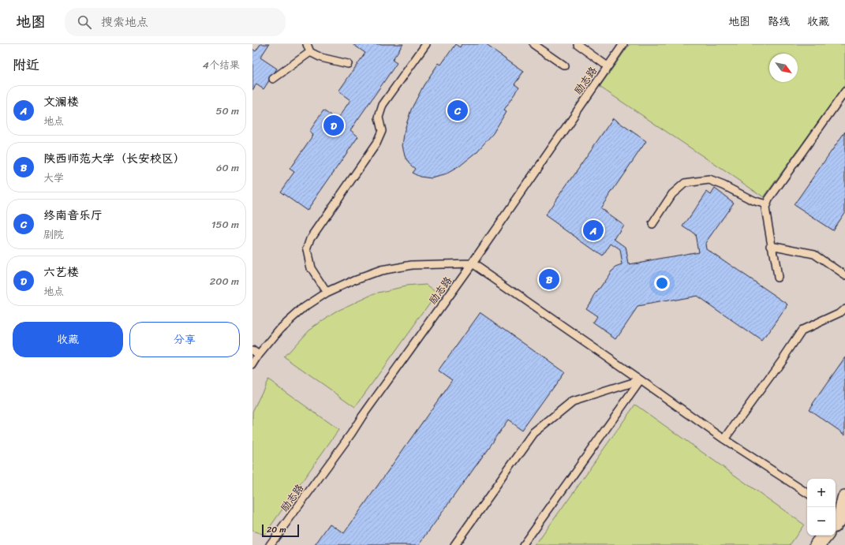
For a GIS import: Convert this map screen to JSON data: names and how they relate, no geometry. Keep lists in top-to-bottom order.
{
  "streets": {
    "lane": ["励志路"]
  },
  "scale_bar": "20 m",
  "north": "bottom right",
  "page": {
    "header": "地图",
    "search": "搜索地点",
    "nav": ["地图", "路线", "收藏"],
    "heading": ["附近", "4个结果"],
    "list": [
      {
        "mark": "A",
        "name": "文澜楼",
        "note": "地点",
        "value": "50 m"
      },
      {
        "mark": "B",
        "name": "陕西师范大学（长安校区）",
        "note": "大学",
        "value": "60 m"
      },
      {
        "mark": "C",
        "name": "终南音乐厅",
        "note": "剧院",
        "value": "150 m"
      },
      {
        "mark": "D",
        "name": "六艺楼",
        "note": "地点",
        "value": "200 m"
      }
    ],
    "pins": [
      "C",
      "D",
      "A",
      "B"
    ],
    "buttons": ["收藏", "分享"],
    "map_buttons": ["+", "−"],
    "scale": "20 m"
  }
}
